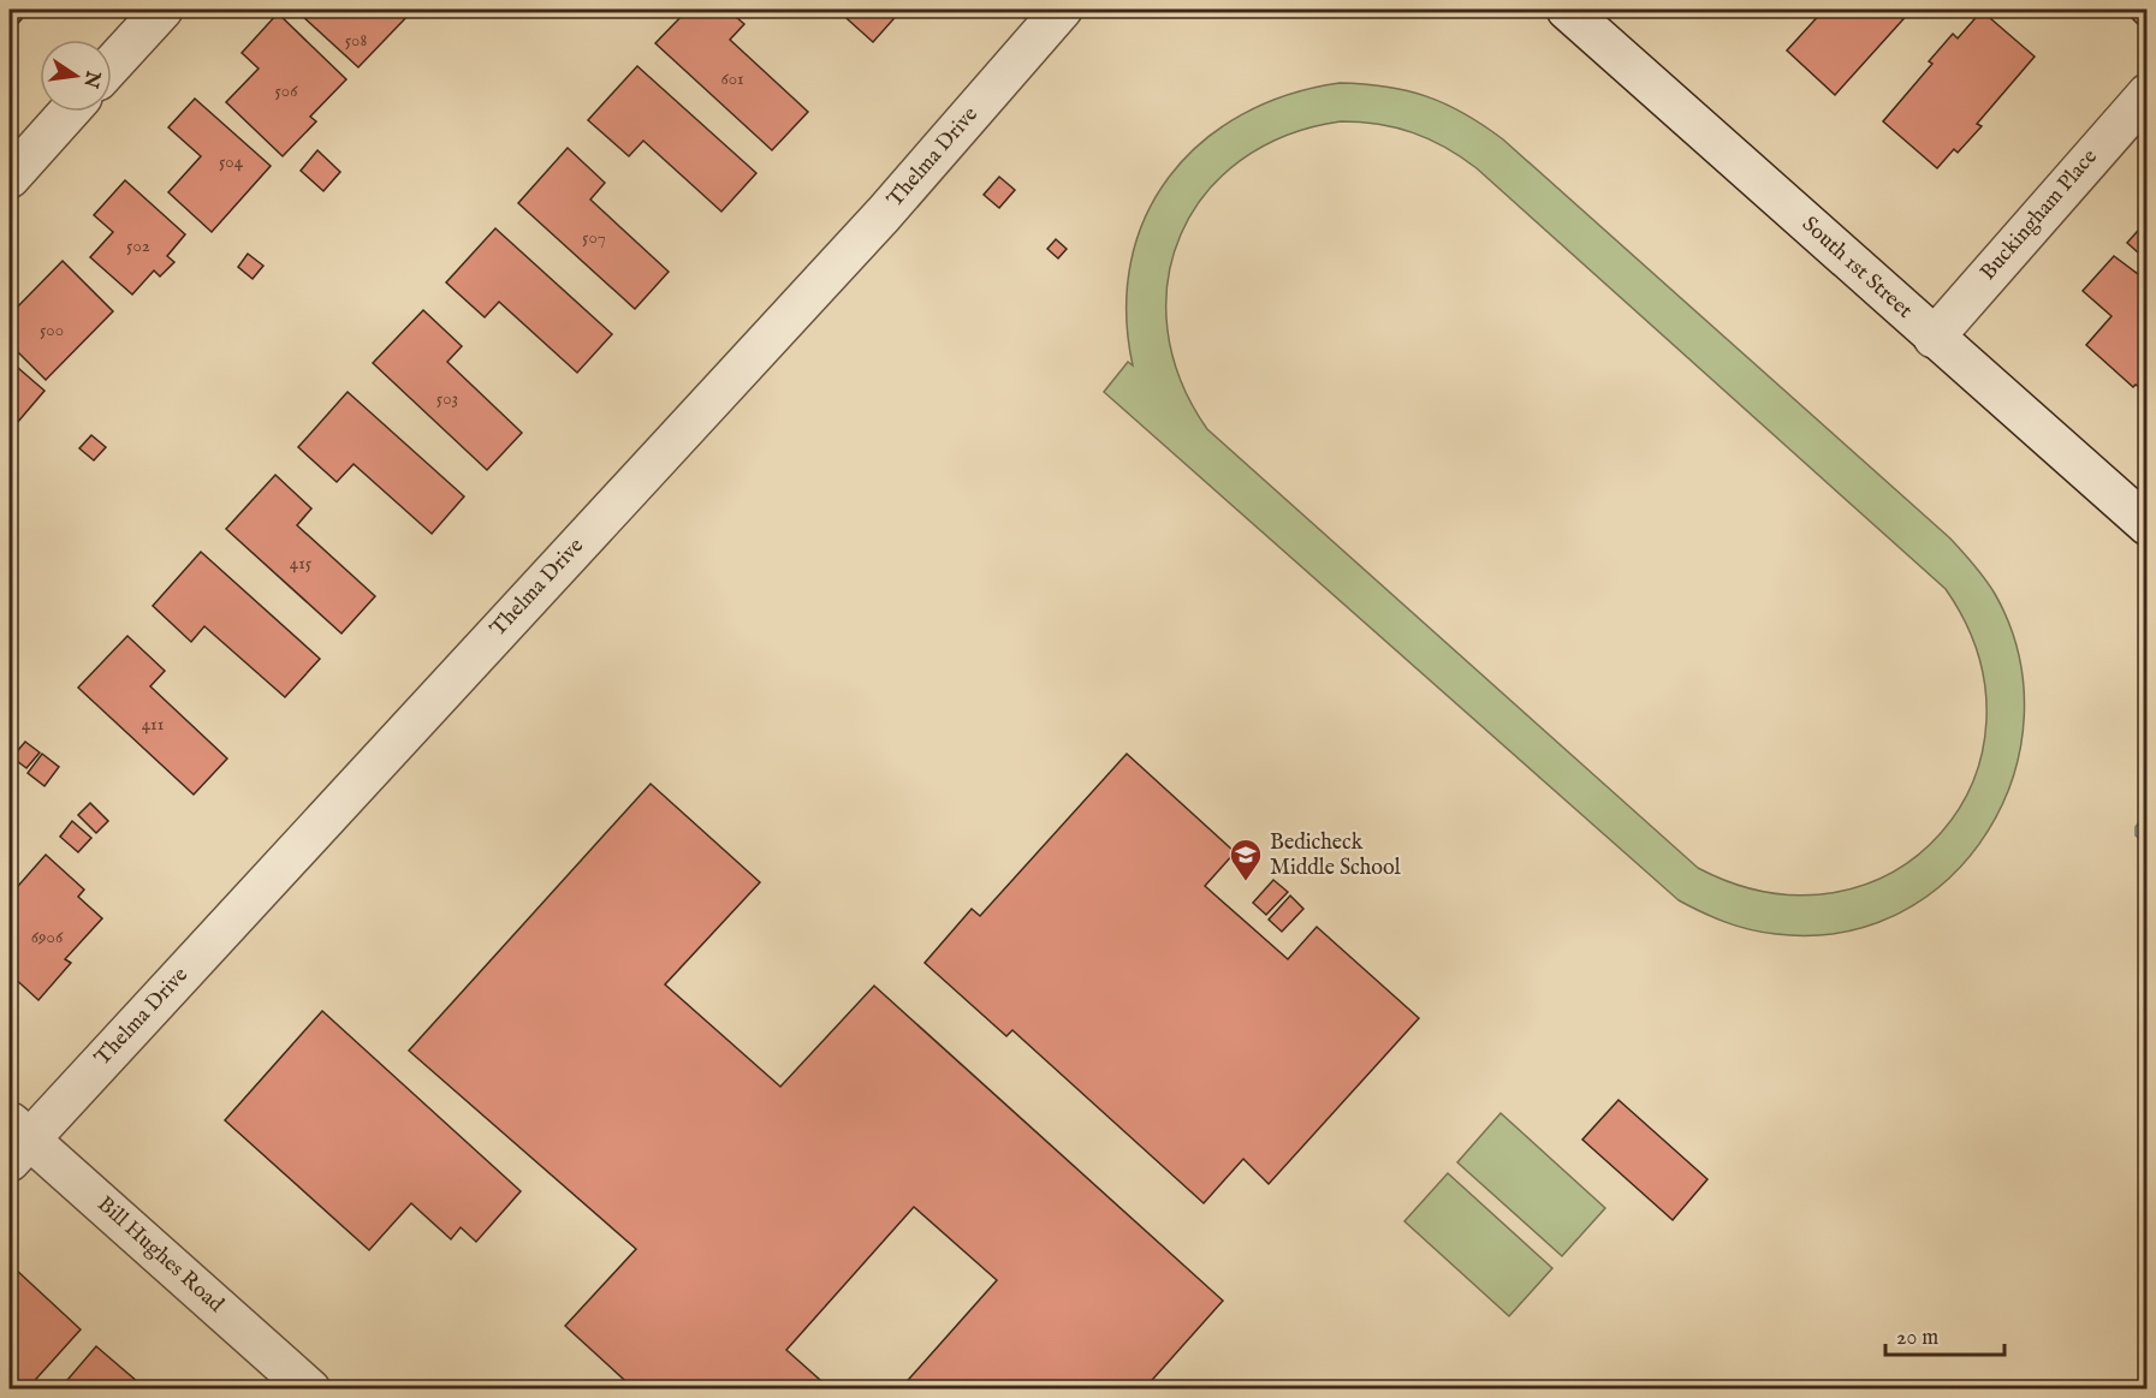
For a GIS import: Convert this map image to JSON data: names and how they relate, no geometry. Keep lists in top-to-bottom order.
{
  "streets": {
    "street": [
      "Thelma Drive",
      "Buckingham Place",
      "South 1st Street",
      "Bill Hughes Road"
    ]
  },
  "crossings": [
    ["Thelma Drive", "Bill Hughes Road"],
    ["Buckingham Place", "South 1st Street"]
  ],
  "places": {
    "school or university": ["Bedicheck Middle School"]
  },
  "house_numbers": [
    "508",
    "601",
    "506",
    "504",
    "507",
    "502",
    "500",
    "503",
    "415",
    "411",
    "6906"
  ],
  "scale_bar": "20 m",
  "north": "right"
}
